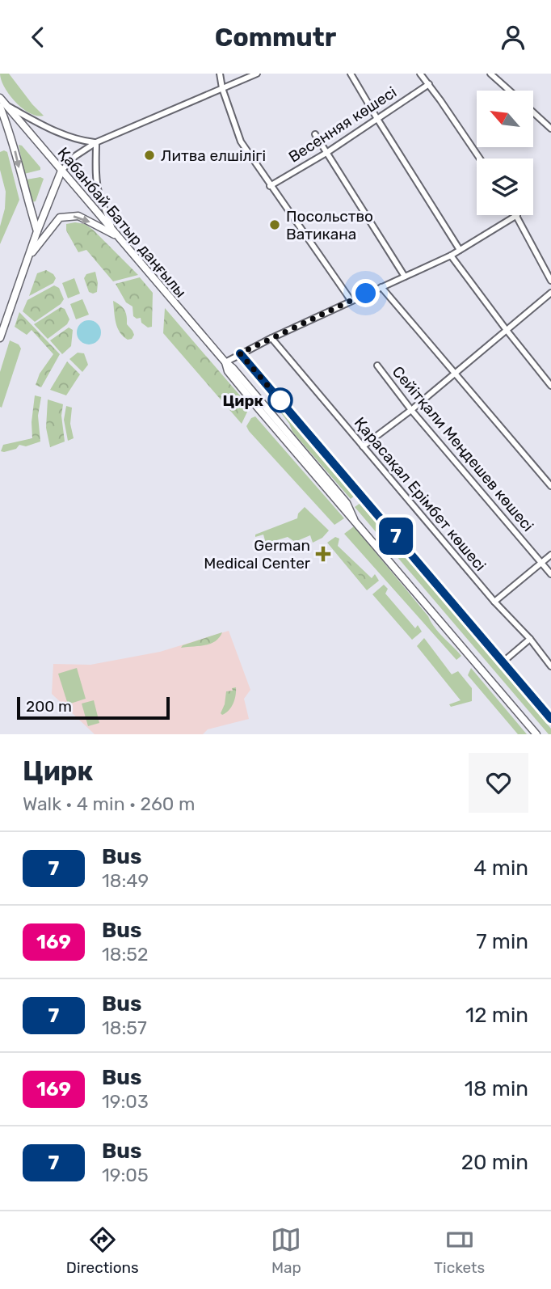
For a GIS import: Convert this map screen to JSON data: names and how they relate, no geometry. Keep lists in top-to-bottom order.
{
  "streets": {
    "main road": ["Қабанбай Батыр даңғылы"],
    "street": ["Весенняя көшесі", "Сейітқали Меңдешев көшесі", "Қарасақал Ерімбет көшесі"]
  },
  "places": {
    "other": ["Литва елшілігі", "Посольство Ватикана", "Цирк"],
    "health": ["German Medical Center"]
  },
  "lines": ["bus line 7"],
  "scale_bar": "200 m",
  "north": "top left",
  "page": {
    "header": "Commutr",
    "on_map": "7",
    "scale": "200 m",
    "heading": ["Цирк", "Walk · 4 min · 260 m"],
    "list": [
      {
        "mark": "7",
        "name": "Bus",
        "note": "18:49",
        "value": "4 min"
      },
      {
        "mark": "169",
        "name": "Bus",
        "note": "18:52",
        "value": "7 min"
      },
      {
        "mark": "7",
        "name": "Bus",
        "note": "18:57",
        "value": "12 min"
      },
      {
        "mark": "169",
        "name": "Bus",
        "note": "19:03",
        "value": "18 min"
      },
      {
        "mark": "7",
        "name": "Bus",
        "note": "19:05",
        "value": "20 min"
      }
    ],
    "tabs": ["Directions", "Map", "Tickets"]
  }
}
